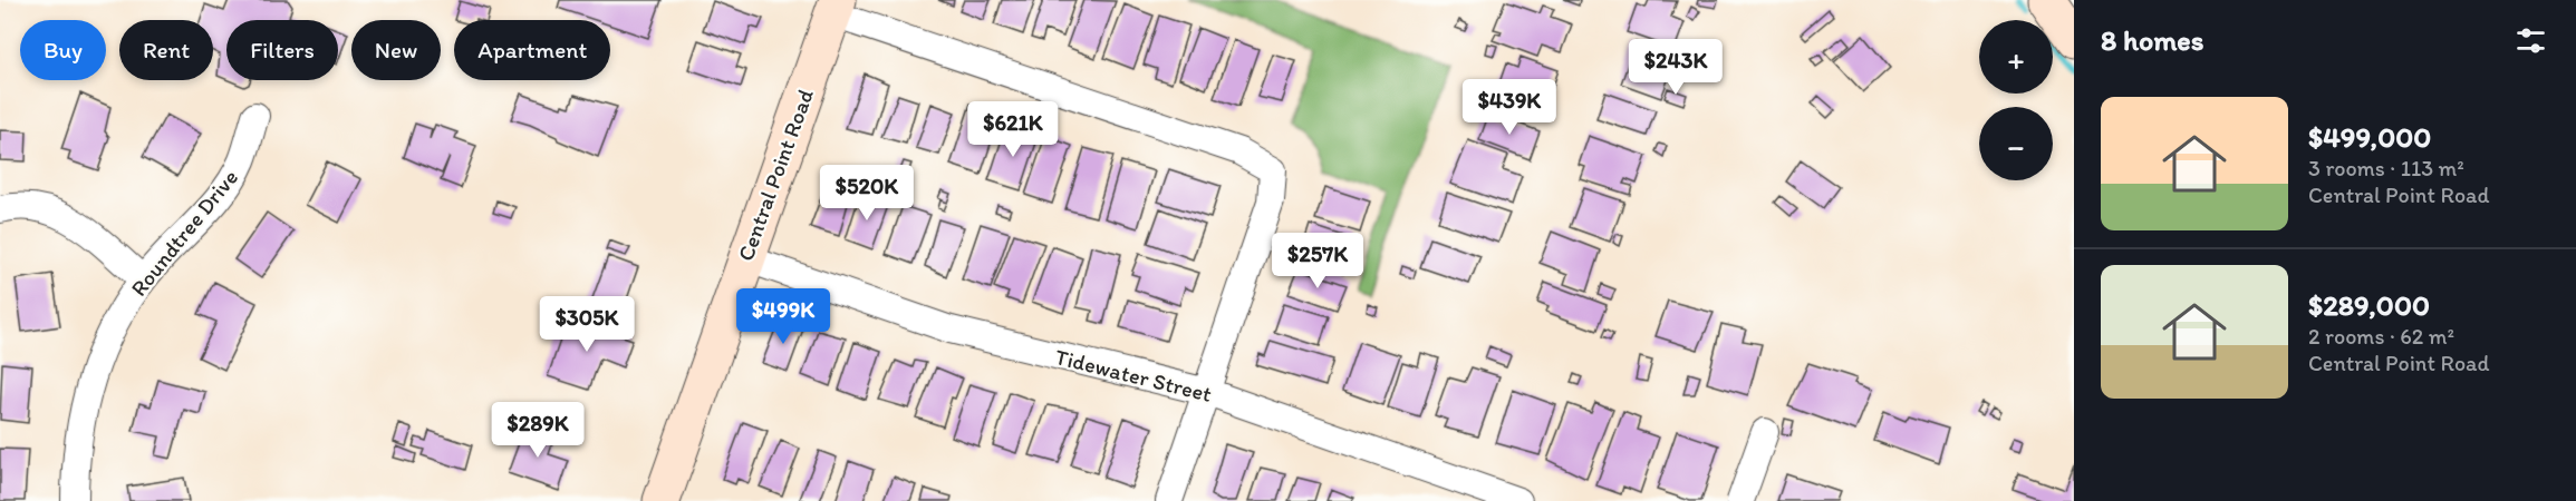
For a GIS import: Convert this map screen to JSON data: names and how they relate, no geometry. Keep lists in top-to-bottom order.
{
  "streets": {
    "street": ["Central Point Road", "Roundtree Drive", "Tidewater Street"]
  },
  "crossings": [
    ["Central Point Road", "Tidewater Street"]
  ],
  "page": {
    "heading": "8 homes",
    "map_buttons": ["+", "−"],
    "chip": [
      "Buy",
      "Rent",
      "Filters",
      "New",
      "Apartment"
    ],
    "price": [
      "$243K",
      "$439K",
      "$621K",
      "$520K",
      "$257K",
      "$499K",
      "$305K",
      "$289K"
    ],
    "list": [
      {
        "name": "$499,000",
        "note": "3 rooms · 113 m² · Central Point Road"
      },
      {
        "name": "$289,000",
        "note": "2 rooms · 62 m² · Central Point Road"
      }
    ]
  }
}
